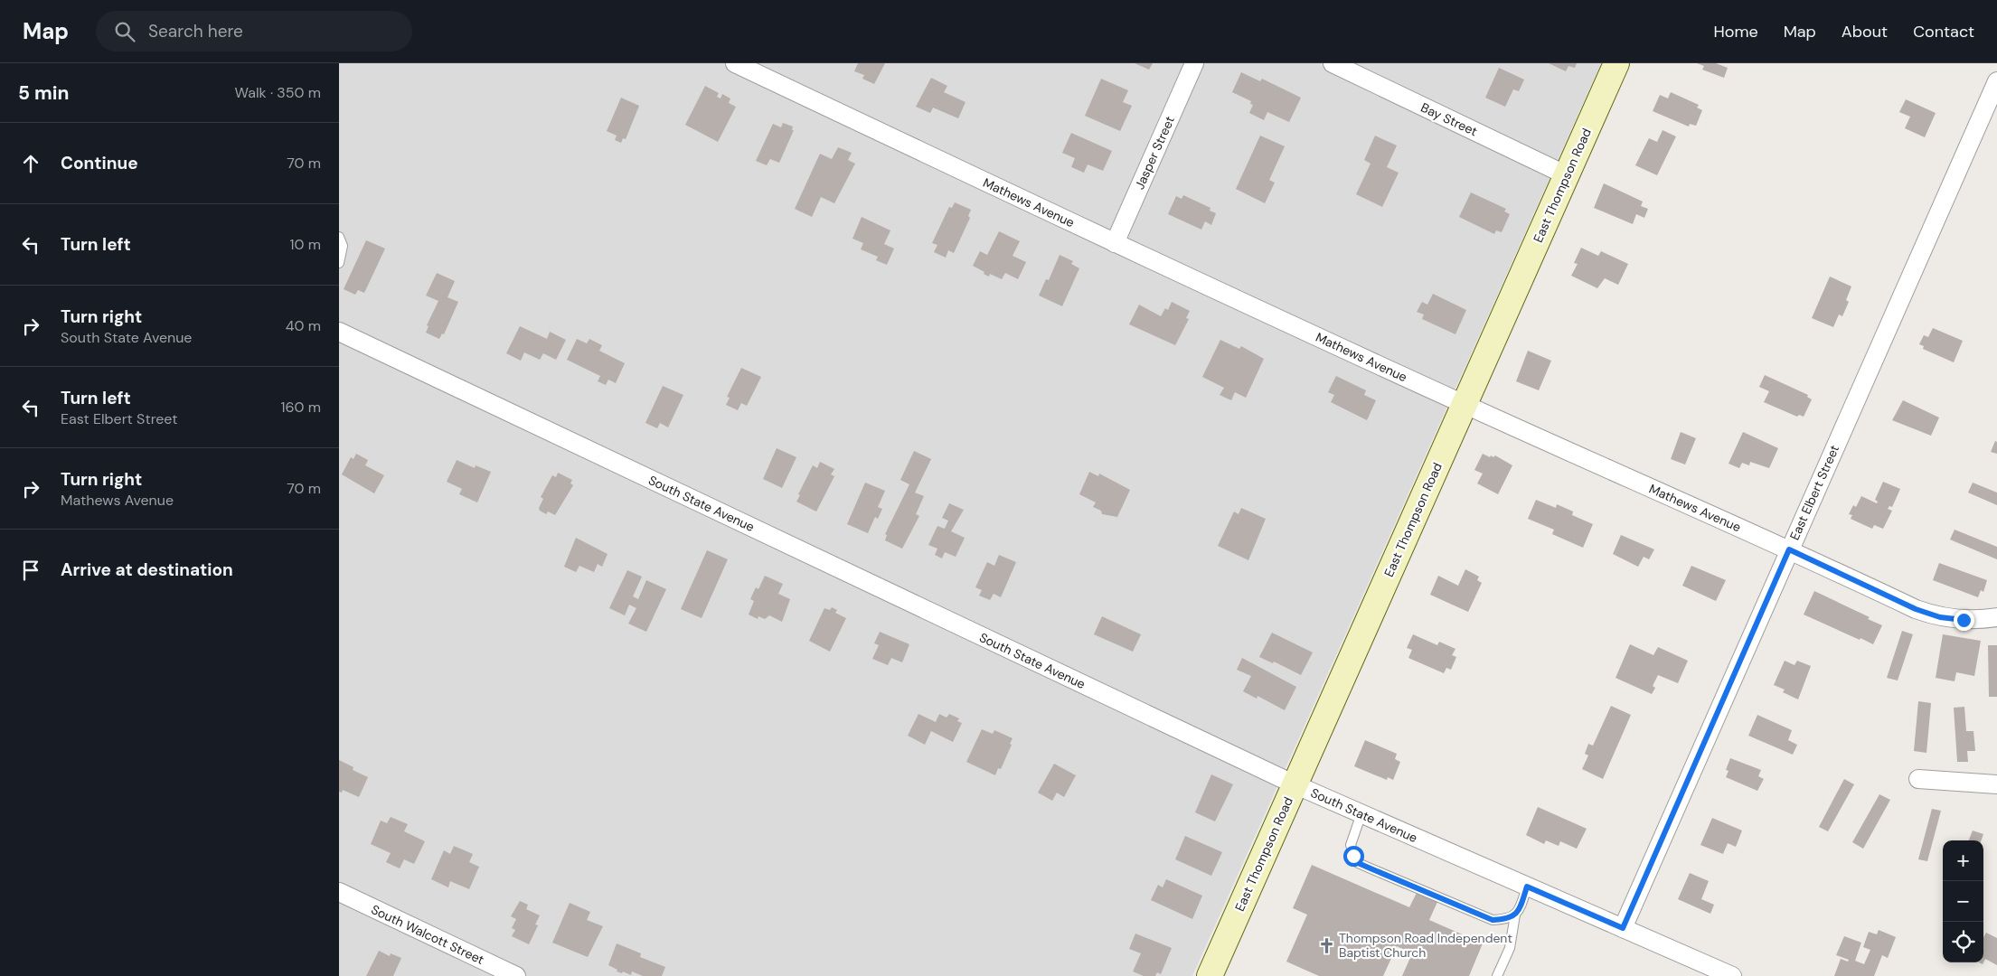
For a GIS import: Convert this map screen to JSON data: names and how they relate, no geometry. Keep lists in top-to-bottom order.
{
  "streets": {
    "main road": ["East Thompson Road"],
    "street": [
      "Bay Street",
      "Jasper Street",
      "Mathews Avenue",
      "East Elbert Street",
      "South State Avenue",
      "South Walcott Street"
    ]
  },
  "crossings": [
    ["Bay Street", "East Thompson Road"],
    ["Jasper Street", "Mathews Avenue"],
    ["East Thompson Road", "Mathews Avenue"],
    ["East Thompson Road", "South State Avenue"],
    ["Mathews Avenue", "East Elbert Street"],
    ["East Elbert Street", "South State Avenue"]
  ],
  "places": {
    "church": ["Thompson Road Independent Baptist Church"]
  },
  "page": {
    "header": "Map",
    "search": "Search here",
    "nav": [
      "Home",
      "Map",
      "About",
      "Contact"
    ],
    "heading": ["5 min", "Walk · 350 m"],
    "list": [
      ["Continue", "70 m"],
      ["Turn left", "10 m"],
      ["Turn right", "South State Avenue", "40 m"],
      ["Turn left", "East Elbert Street", "160 m"],
      ["Turn right", "Mathews Avenue", "70 m"],
      "Arrive at destination"
    ],
    "map_buttons": ["+", "−"]
  }
}
